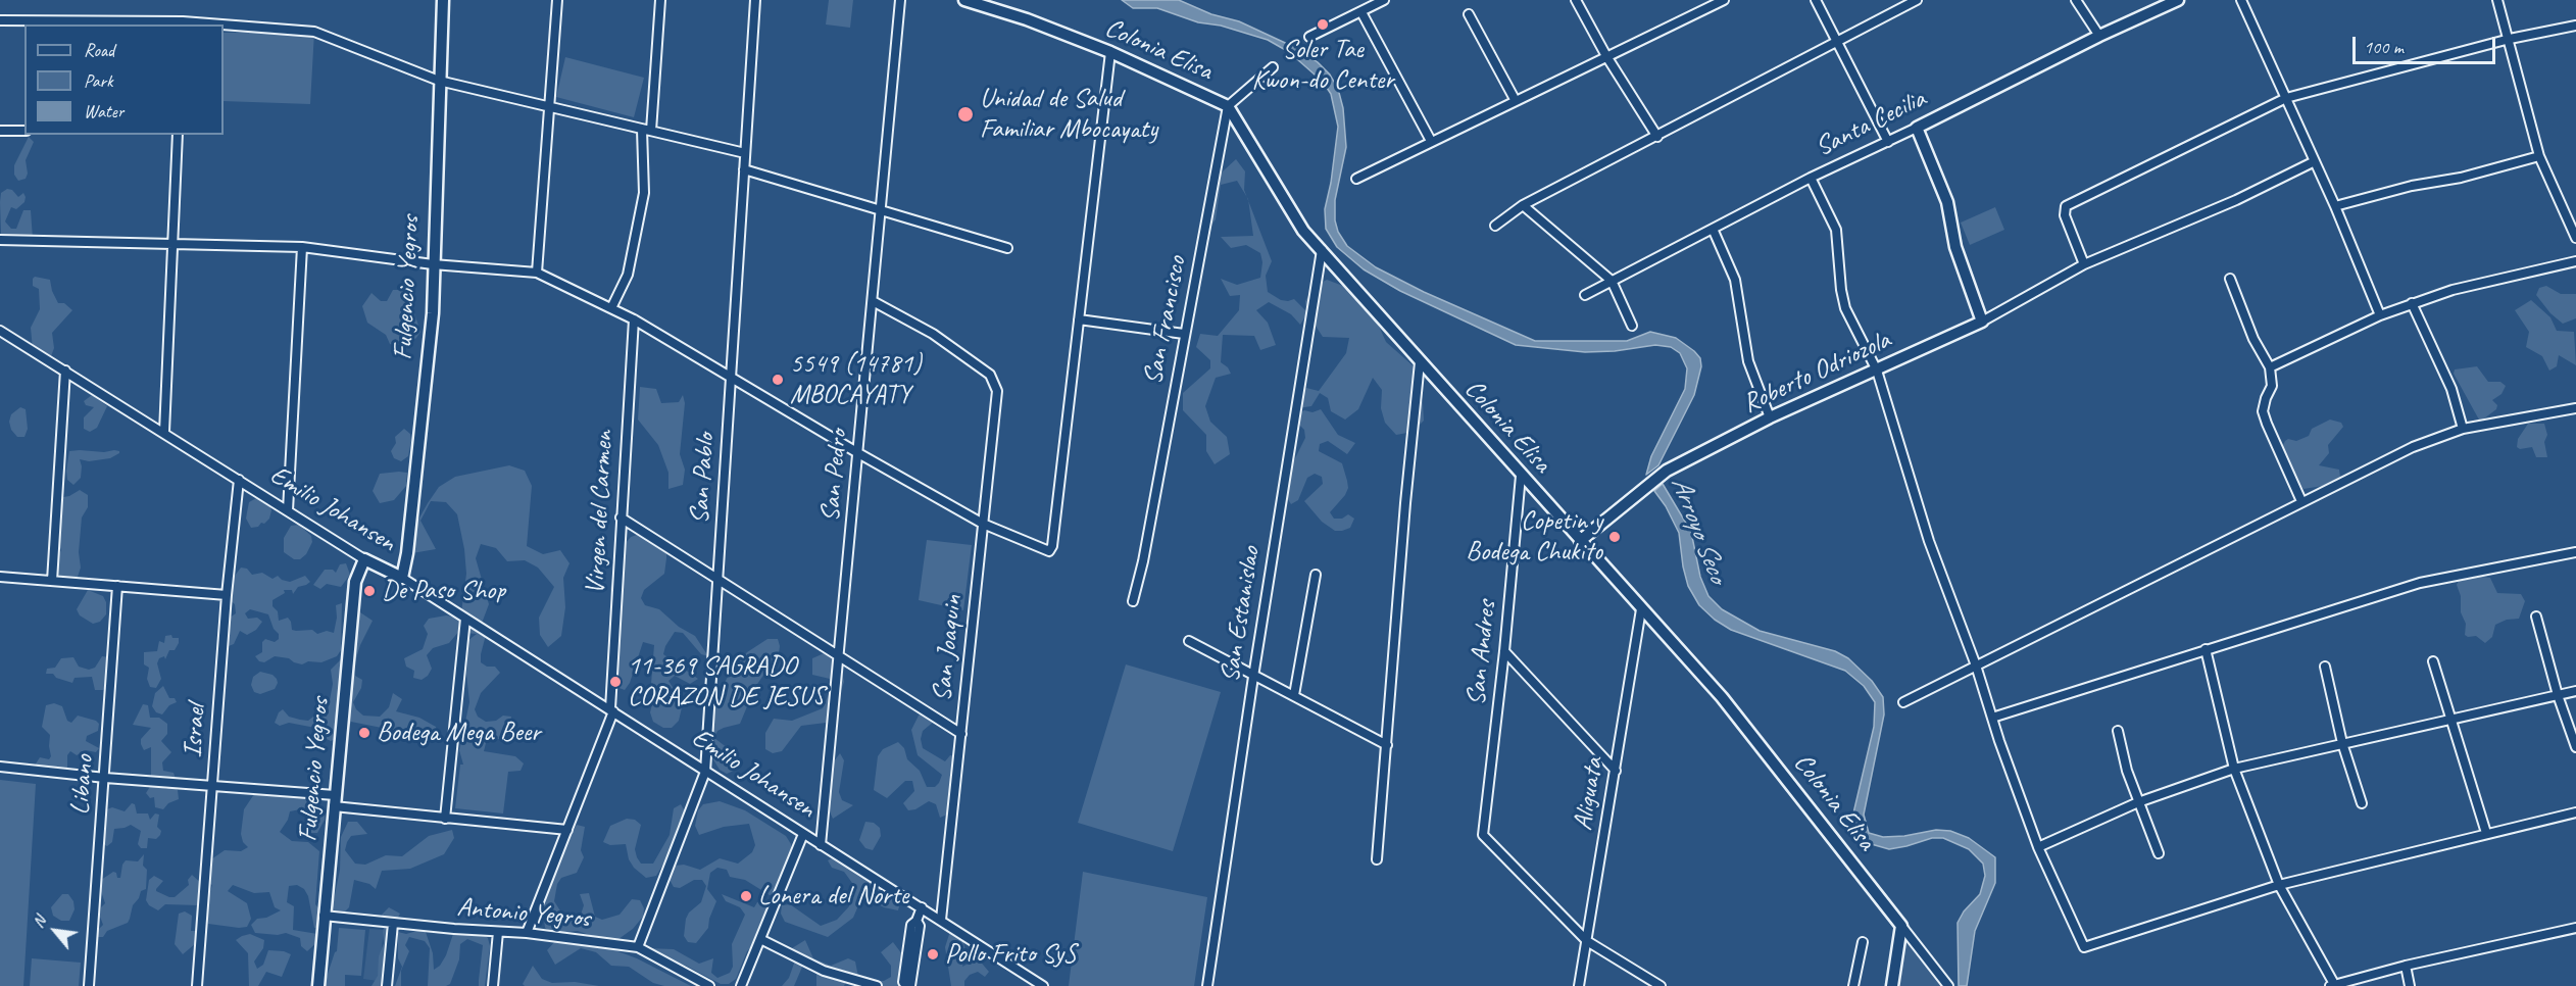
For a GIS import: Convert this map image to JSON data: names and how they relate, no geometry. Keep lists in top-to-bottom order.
{
  "streets": {
    "street": [
      "Colonia Elisa",
      "Santa Cecilia",
      "Fulgencio Yegros",
      "San Francisco",
      "Roberto Odriozola",
      "San Pedro",
      "San Pablo",
      "Emilio Johansen",
      "Virgen del Carmen",
      "San Estanislao",
      "San Joaquin",
      "San Andres",
      "Israel",
      "Libano",
      "Aliguata",
      "Antonio Yegros"
    ]
  },
  "crossings": [
    ["Colonia Elisa", "San Francisco"],
    ["Colonia Elisa", "Roberto Odriozola"],
    ["Colonia Elisa", "San Estanislao"],
    ["Colonia Elisa", "San Andres"],
    ["Colonia Elisa", "Aliguata"],
    ["Fulgencio Yegros", "Emilio Johansen"],
    ["Fulgencio Yegros", "Antonio Yegros"],
    ["San Pedro", "Emilio Johansen"],
    ["San Pedro", "San Joaquin"],
    ["San Pablo", "Emilio Johansen"],
    ["San Pablo", "Antonio Yegros"],
    ["Emilio Johansen", "Virgen del Carmen"],
    ["Emilio Johansen", "San Joaquin"],
    ["Emilio Johansen", "Israel"],
    ["Virgen del Carmen", "Antonio Yegros"],
    ["San Andres", "Aliguata"]
  ],
  "water": ["Arroyo Seco"],
  "places": [
    "Soler Tae Kwon-do Center",
    "Unidad de Salud Familiar Mbocayaty",
    "5549 (14781) MBOCAYATY",
    "Copetin y Bodega Chukito",
    "De Paso Shop",
    "11-369 SAGRADO CORAZON DE JESUS",
    "Bodega Mega Beer",
    "Lonera del Norte",
    "Pollo Frito SyS"
  ],
  "legend": ["Road", "Park", "Water"],
  "scale_bar": "100 m",
  "north": "top left"
}
